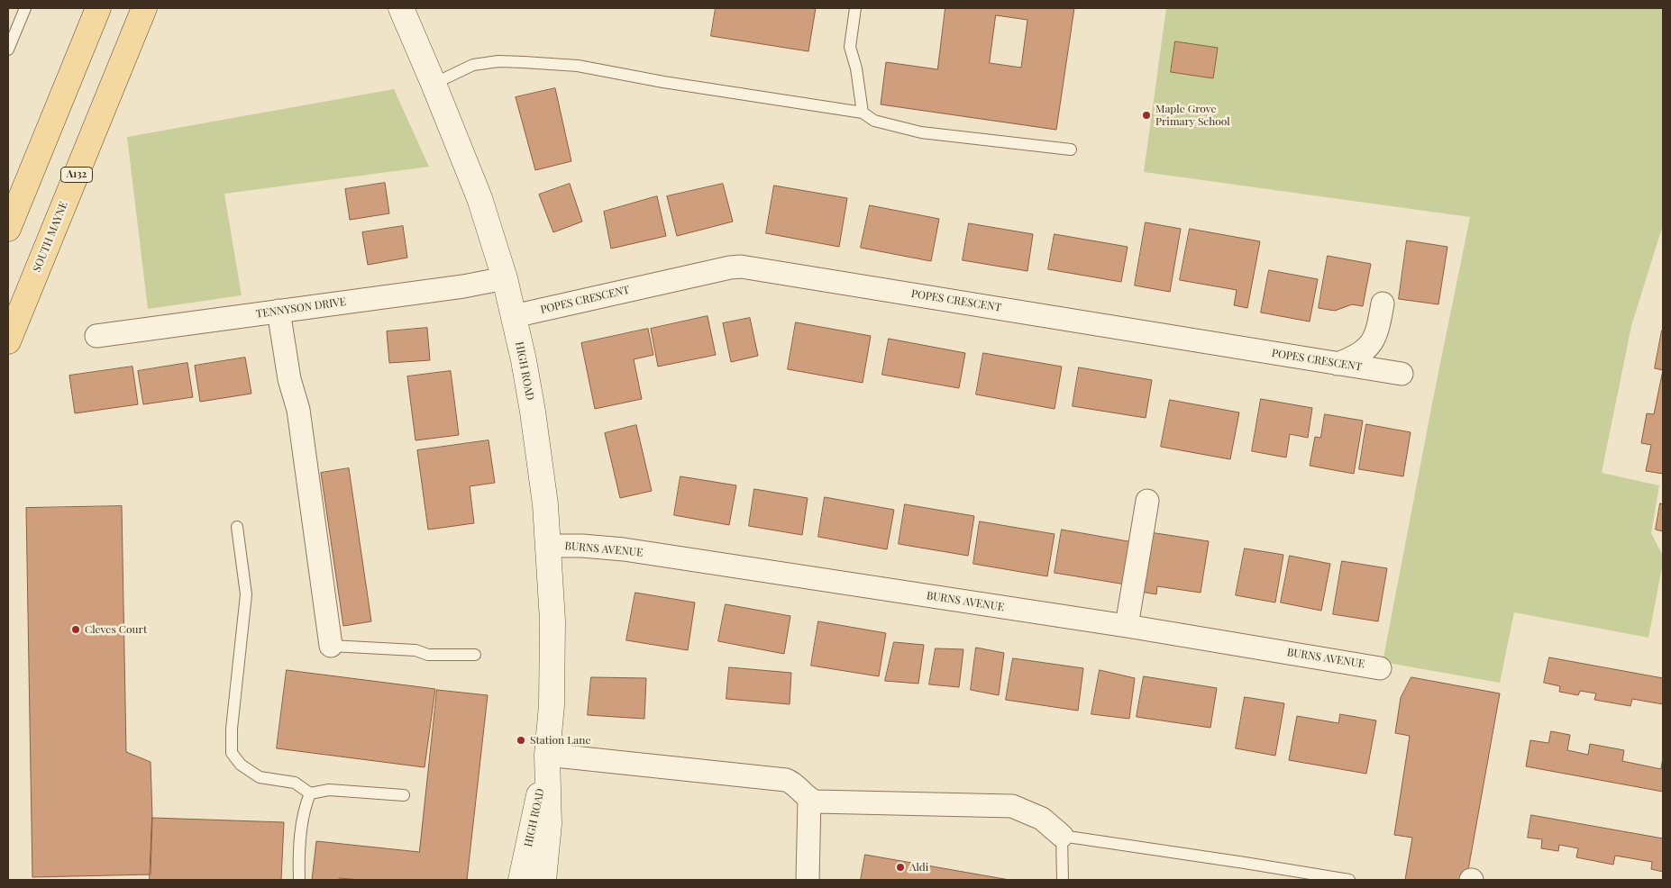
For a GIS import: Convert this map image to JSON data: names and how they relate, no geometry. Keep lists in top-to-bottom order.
{
  "streets": {
    "main road": ["A132", "SOUTH MAYNE", "HIGH ROAD"],
    "street": ["POPES CRESCENT", "TENNYSON DRIVE", "BURNS AVENUE"]
  },
  "crossings": [
    ["POPES CRESCENT", "HIGH ROAD"],
    ["TENNYSON DRIVE", "HIGH ROAD"],
    ["HIGH ROAD", "BURNS AVENUE"]
  ],
  "places": [
    "Maple Grove Primary School",
    "Cleves Court",
    "Station Lane",
    "Aldi"
  ]
}
